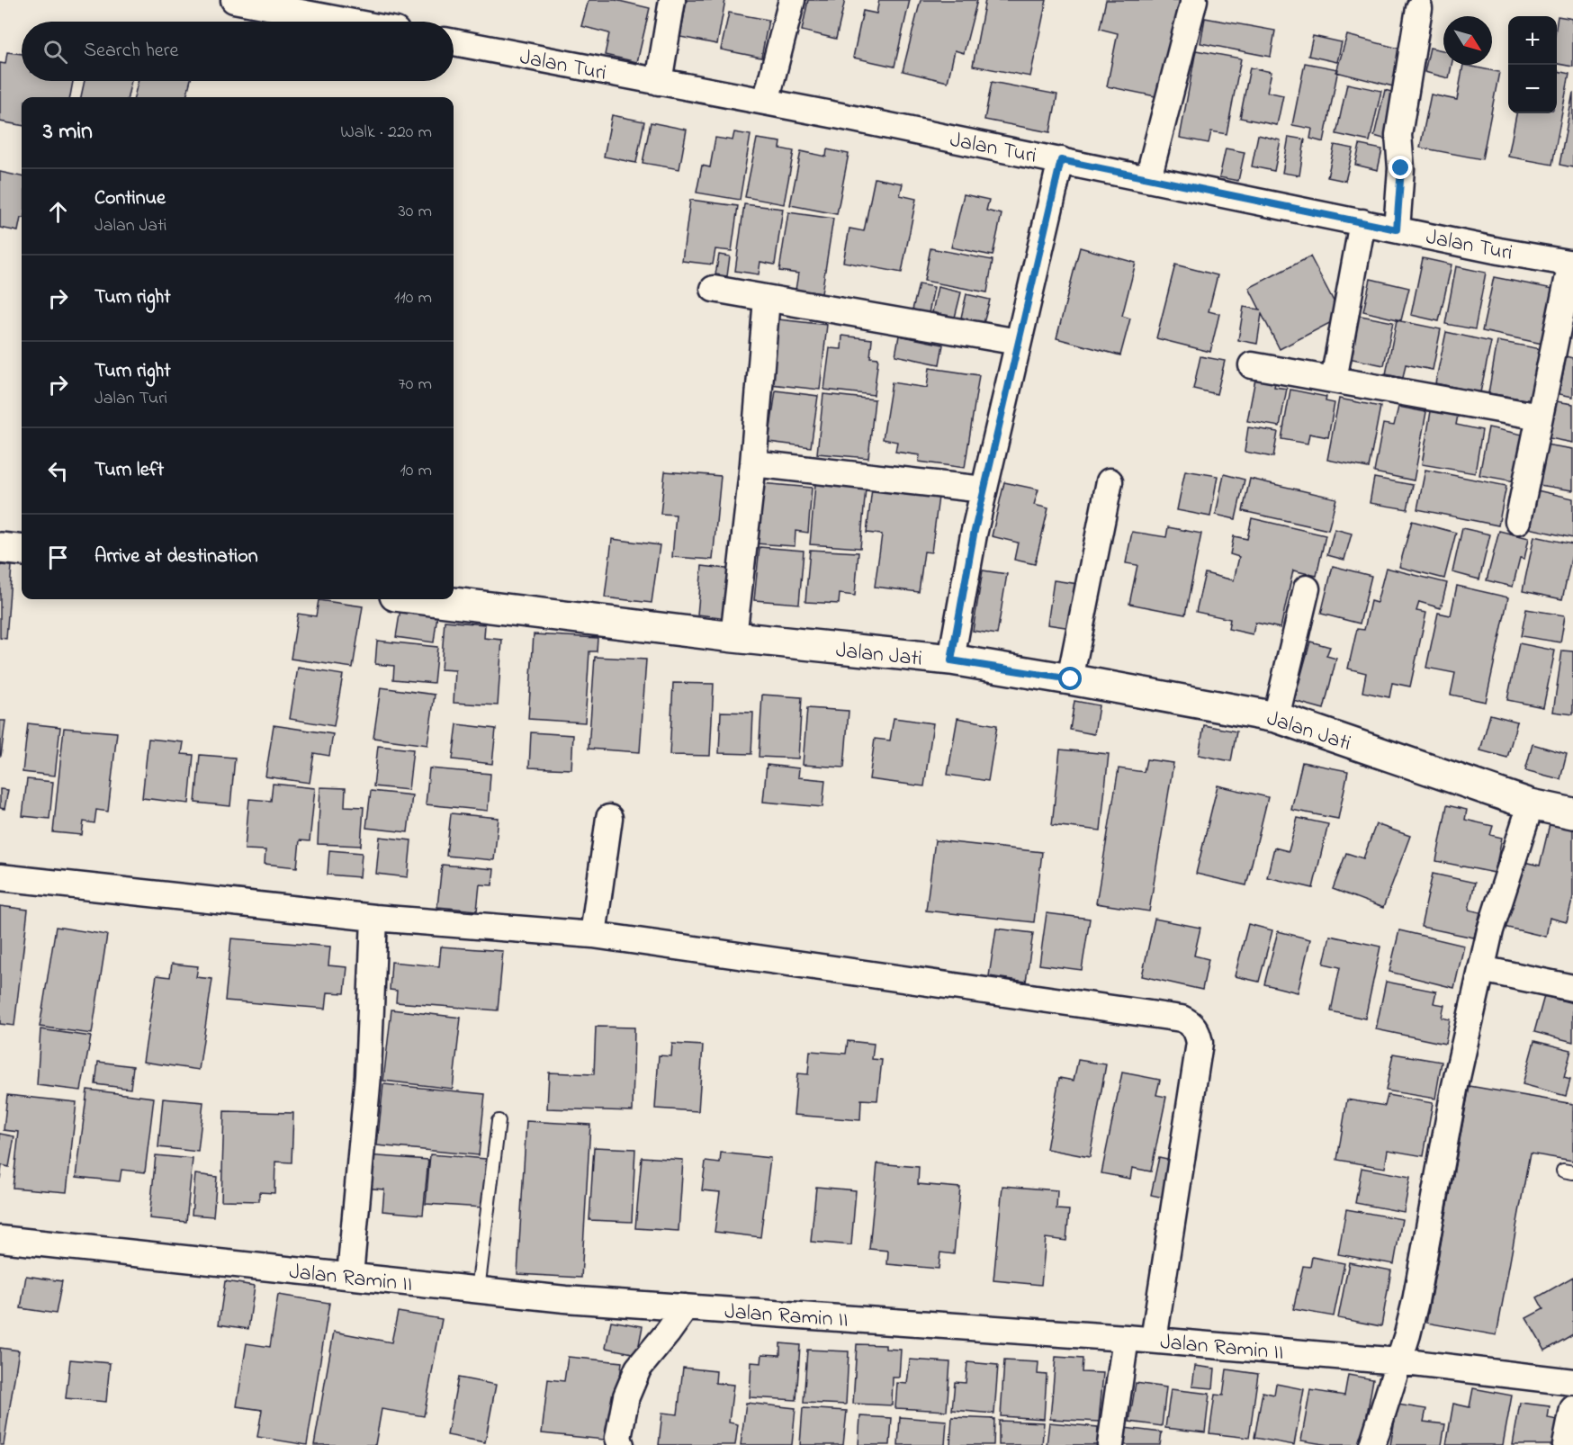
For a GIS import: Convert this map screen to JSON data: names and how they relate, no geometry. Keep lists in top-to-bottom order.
{
  "streets": {
    "street": ["Jalan Turi", "Jalan Jati", "Jalan Ramin II"]
  },
  "north": "bottom right",
  "page": {
    "map_buttons": ["+", "−"],
    "search": "Search here",
    "heading": ["3 min", "Walk · 220 m"],
    "list": [
      ["Continue", "Jalan Jati", "30 m"],
      ["Turn right", "110 m"],
      ["Turn right", "Jalan Turi", "70 m"],
      ["Turn left", "10 m"],
      "Arrive at destination"
    ]
  }
}
